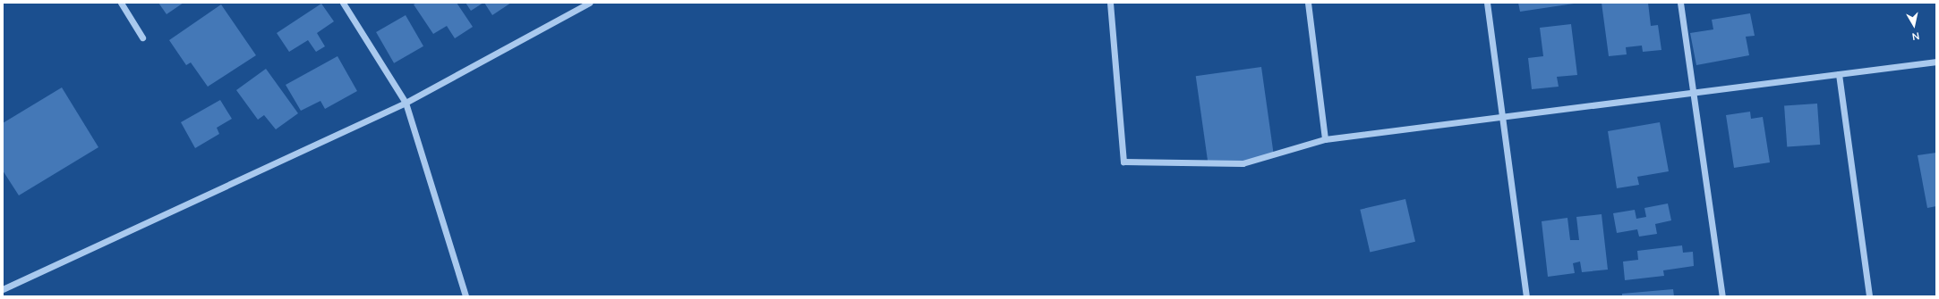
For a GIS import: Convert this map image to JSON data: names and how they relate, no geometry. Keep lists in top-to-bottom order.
{
  "north": "bottom"
}
